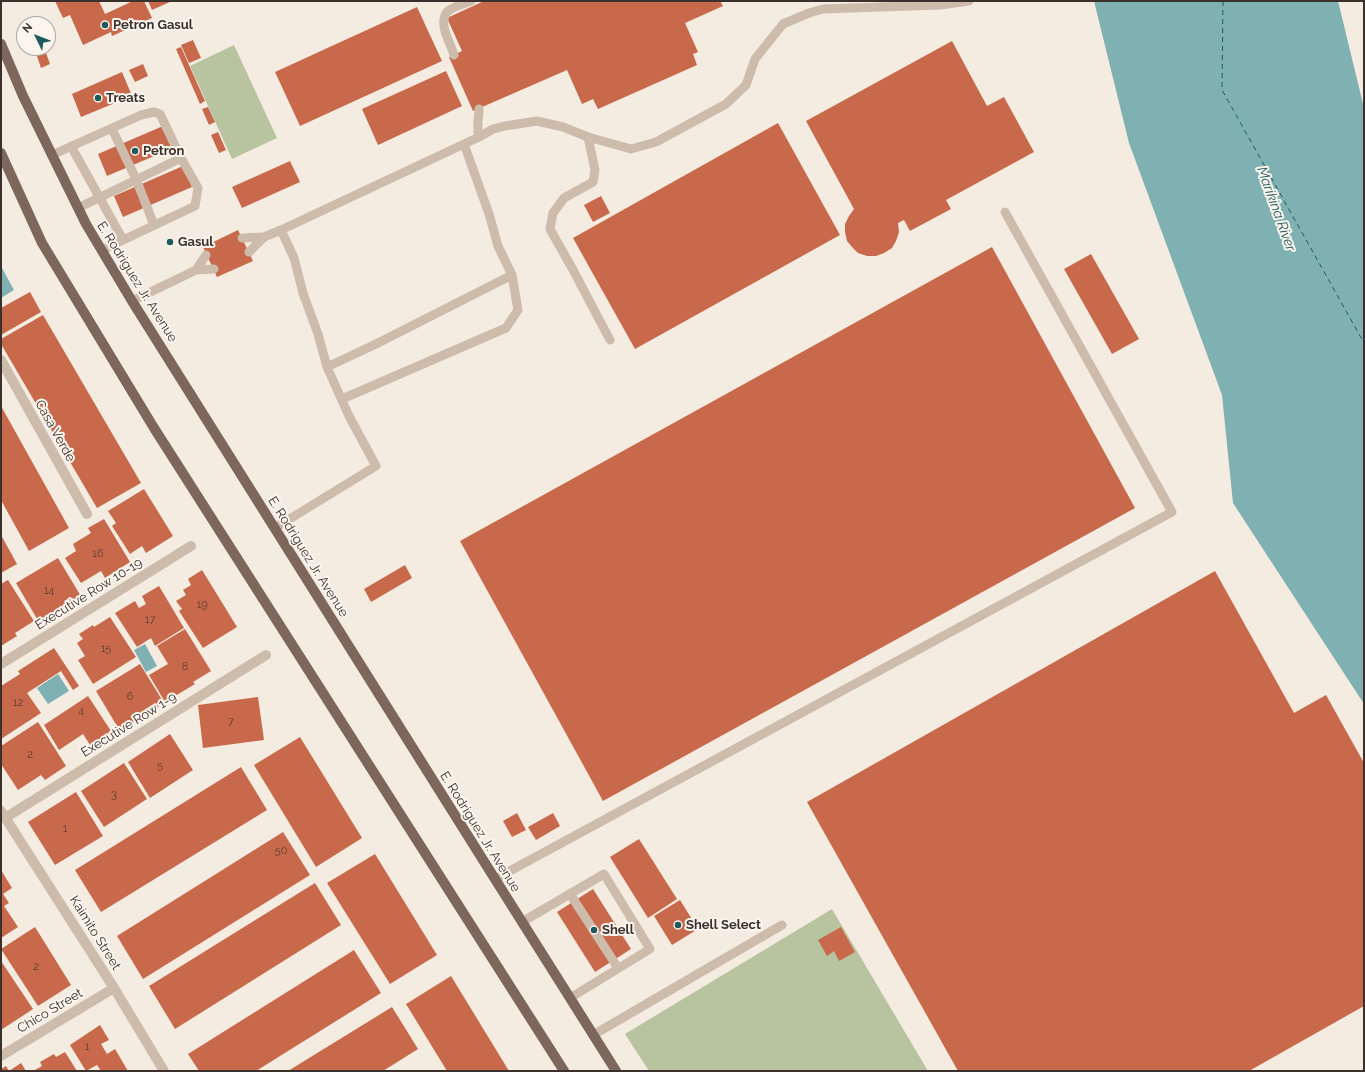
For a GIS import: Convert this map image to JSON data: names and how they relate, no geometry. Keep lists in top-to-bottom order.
{
  "streets": {
    "main road": ["E. Rodriguez Jr. Avenue"],
    "street": [
      "Casa Verde",
      "Executive Row 10-19",
      "Executive Row 1-9",
      "Kaimito Street",
      "Chico Street"
    ]
  },
  "crossings": [
    ["Executive Row 1-9", "Kaimito Street"],
    ["Kaimito Street", "Chico Street"]
  ],
  "water": ["Marikina River"],
  "places": [
    "Petron Gasul",
    "Treats",
    "Petron",
    "Gasul",
    "Shell Select",
    "Shell"
  ],
  "house_numbers": [
    "16",
    "14",
    "19",
    "17",
    "15",
    "8",
    "6",
    "12",
    "4",
    "7",
    "2",
    "5",
    "3",
    "1",
    "50",
    "2",
    "1"
  ],
  "north": "top left"
}
